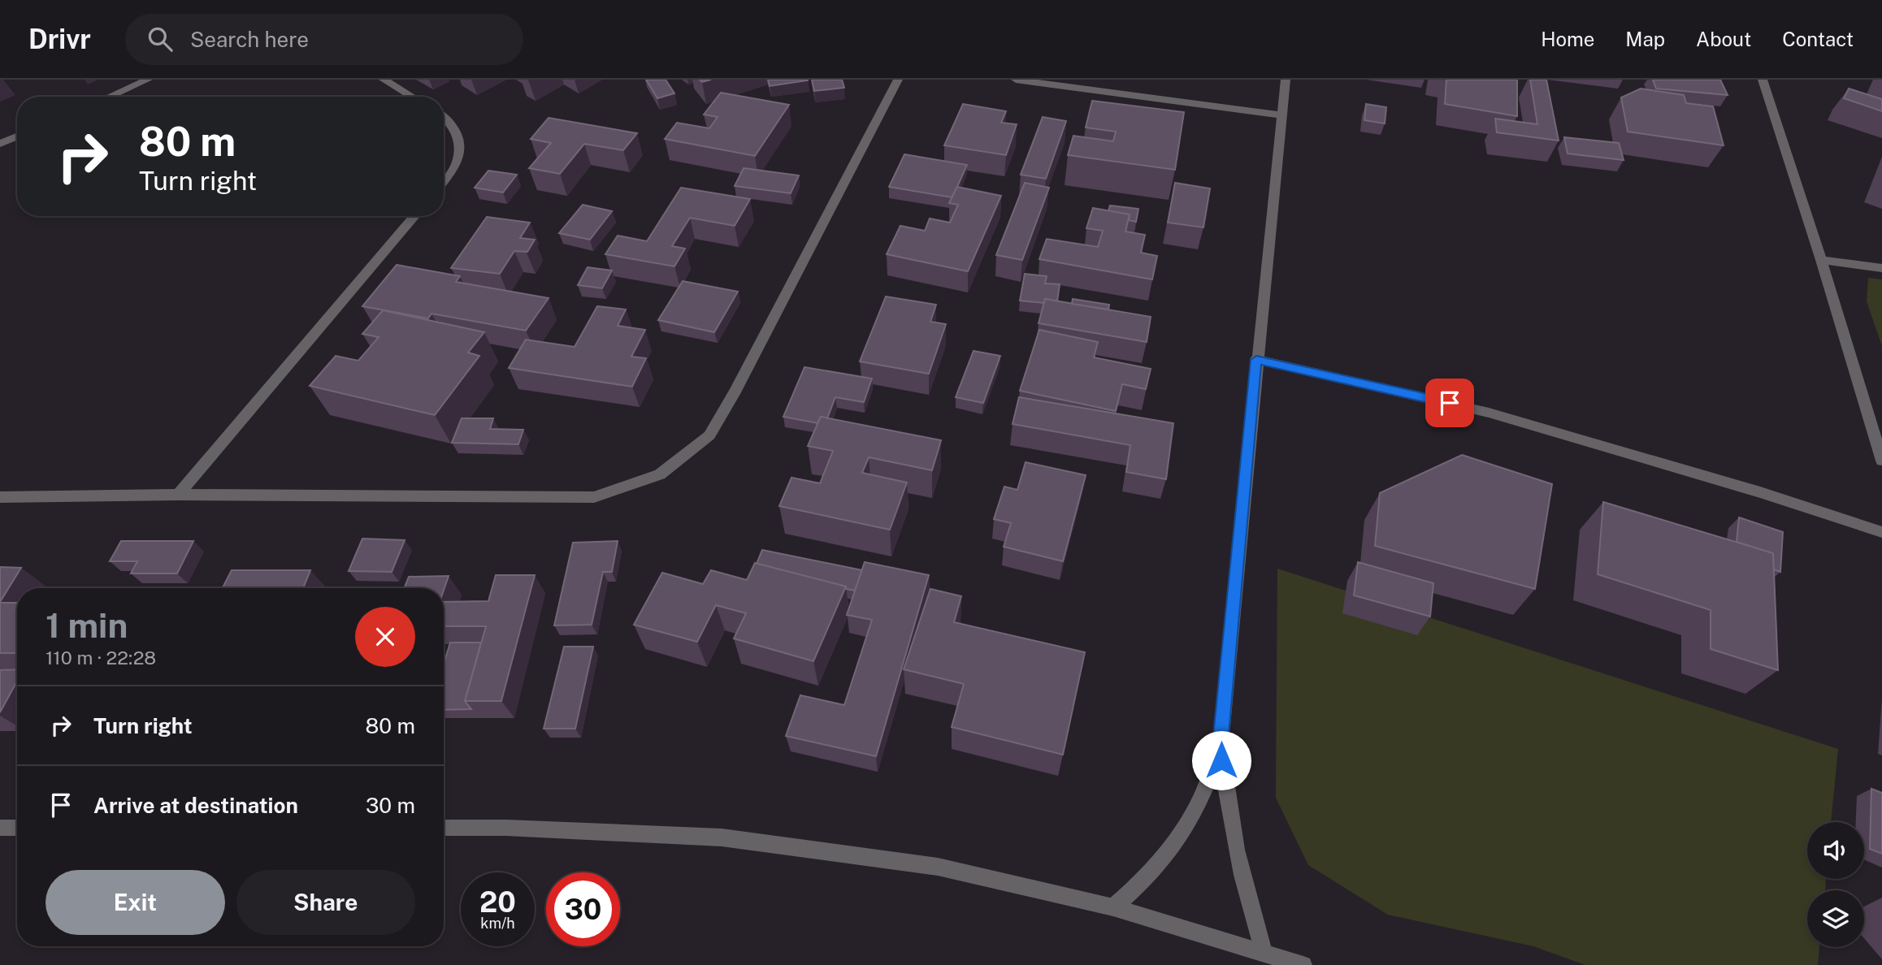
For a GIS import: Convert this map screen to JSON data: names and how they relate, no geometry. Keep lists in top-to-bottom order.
{
  "page": {
    "header": "Drivr",
    "search": "Search here",
    "nav": [
      "Home",
      "Map",
      "About",
      "Contact"
    ],
    "turn": ["80 m", "Turn right"],
    "heading": ["1 min", "110 m · 22:28"],
    "list": [
      {
        "name": "Turn right",
        "value": "80 m"
      },
      {
        "name": "Arrive at destination",
        "value": "30 m"
      }
    ],
    "buttons": ["Exit", "Share"],
    "speed": "20 km/h",
    "limit": "30"
  }
}
